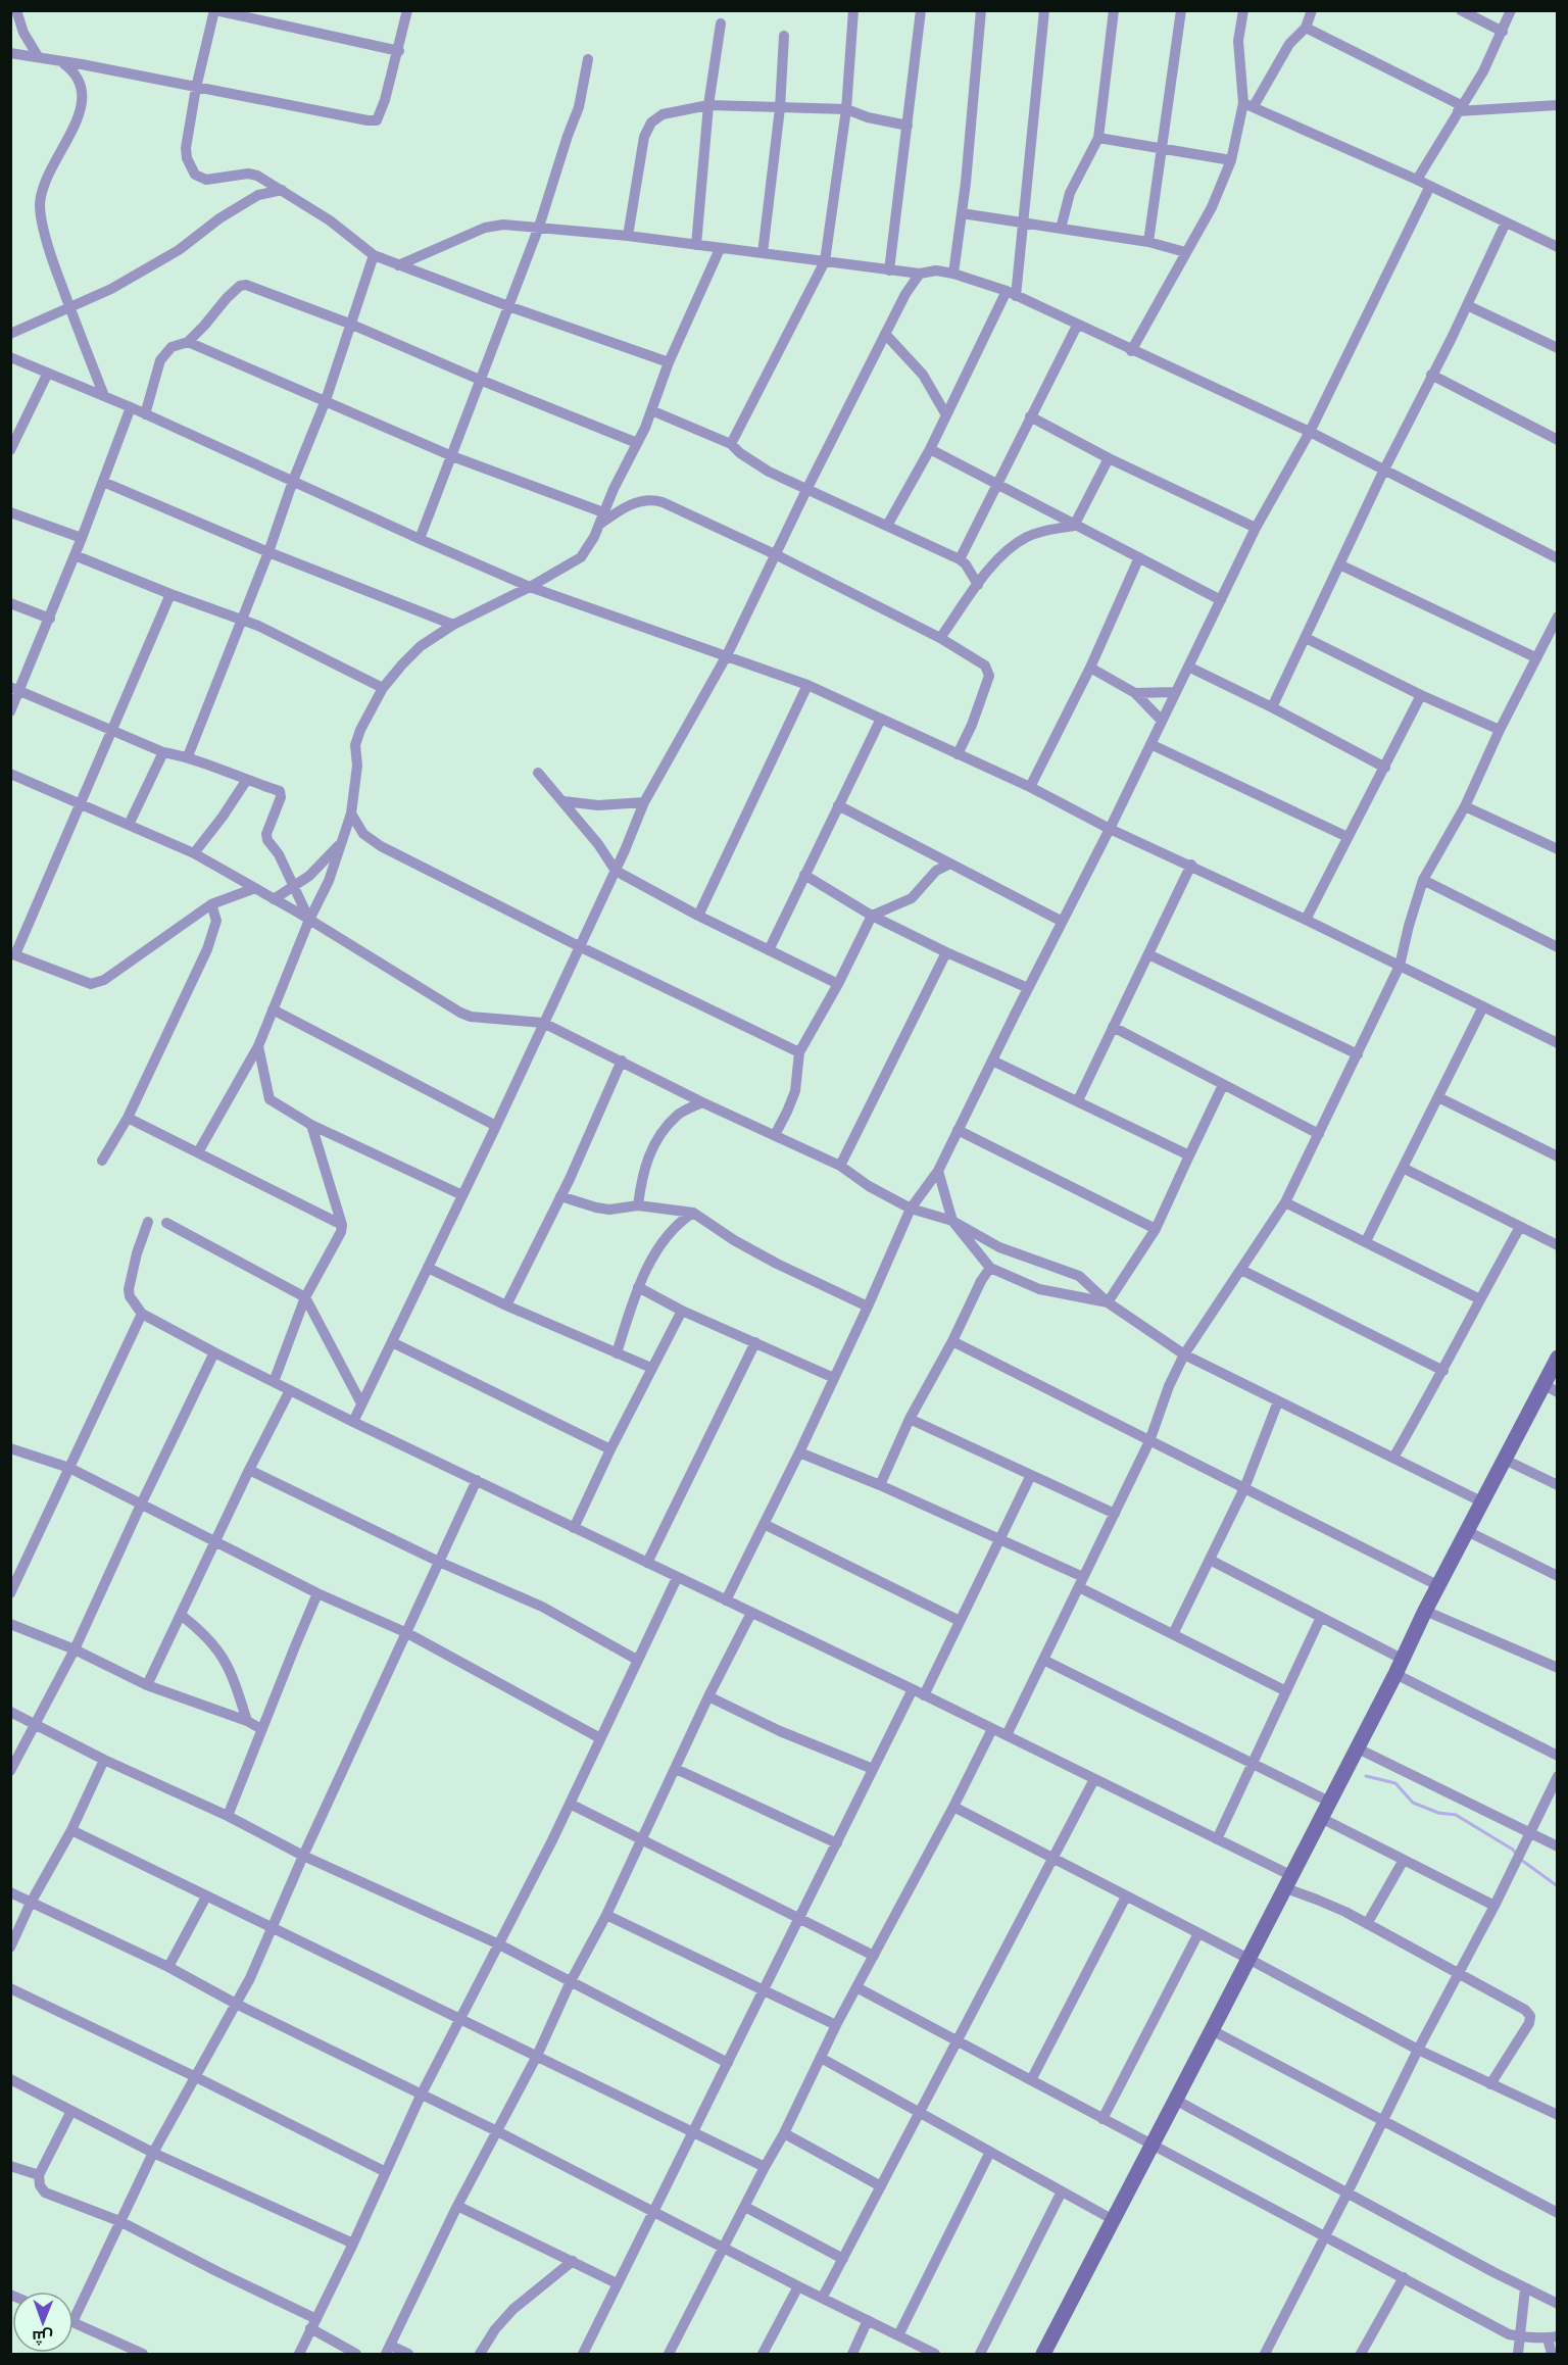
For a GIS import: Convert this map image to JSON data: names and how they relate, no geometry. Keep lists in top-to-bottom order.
{
  "north": "bottom"
}
